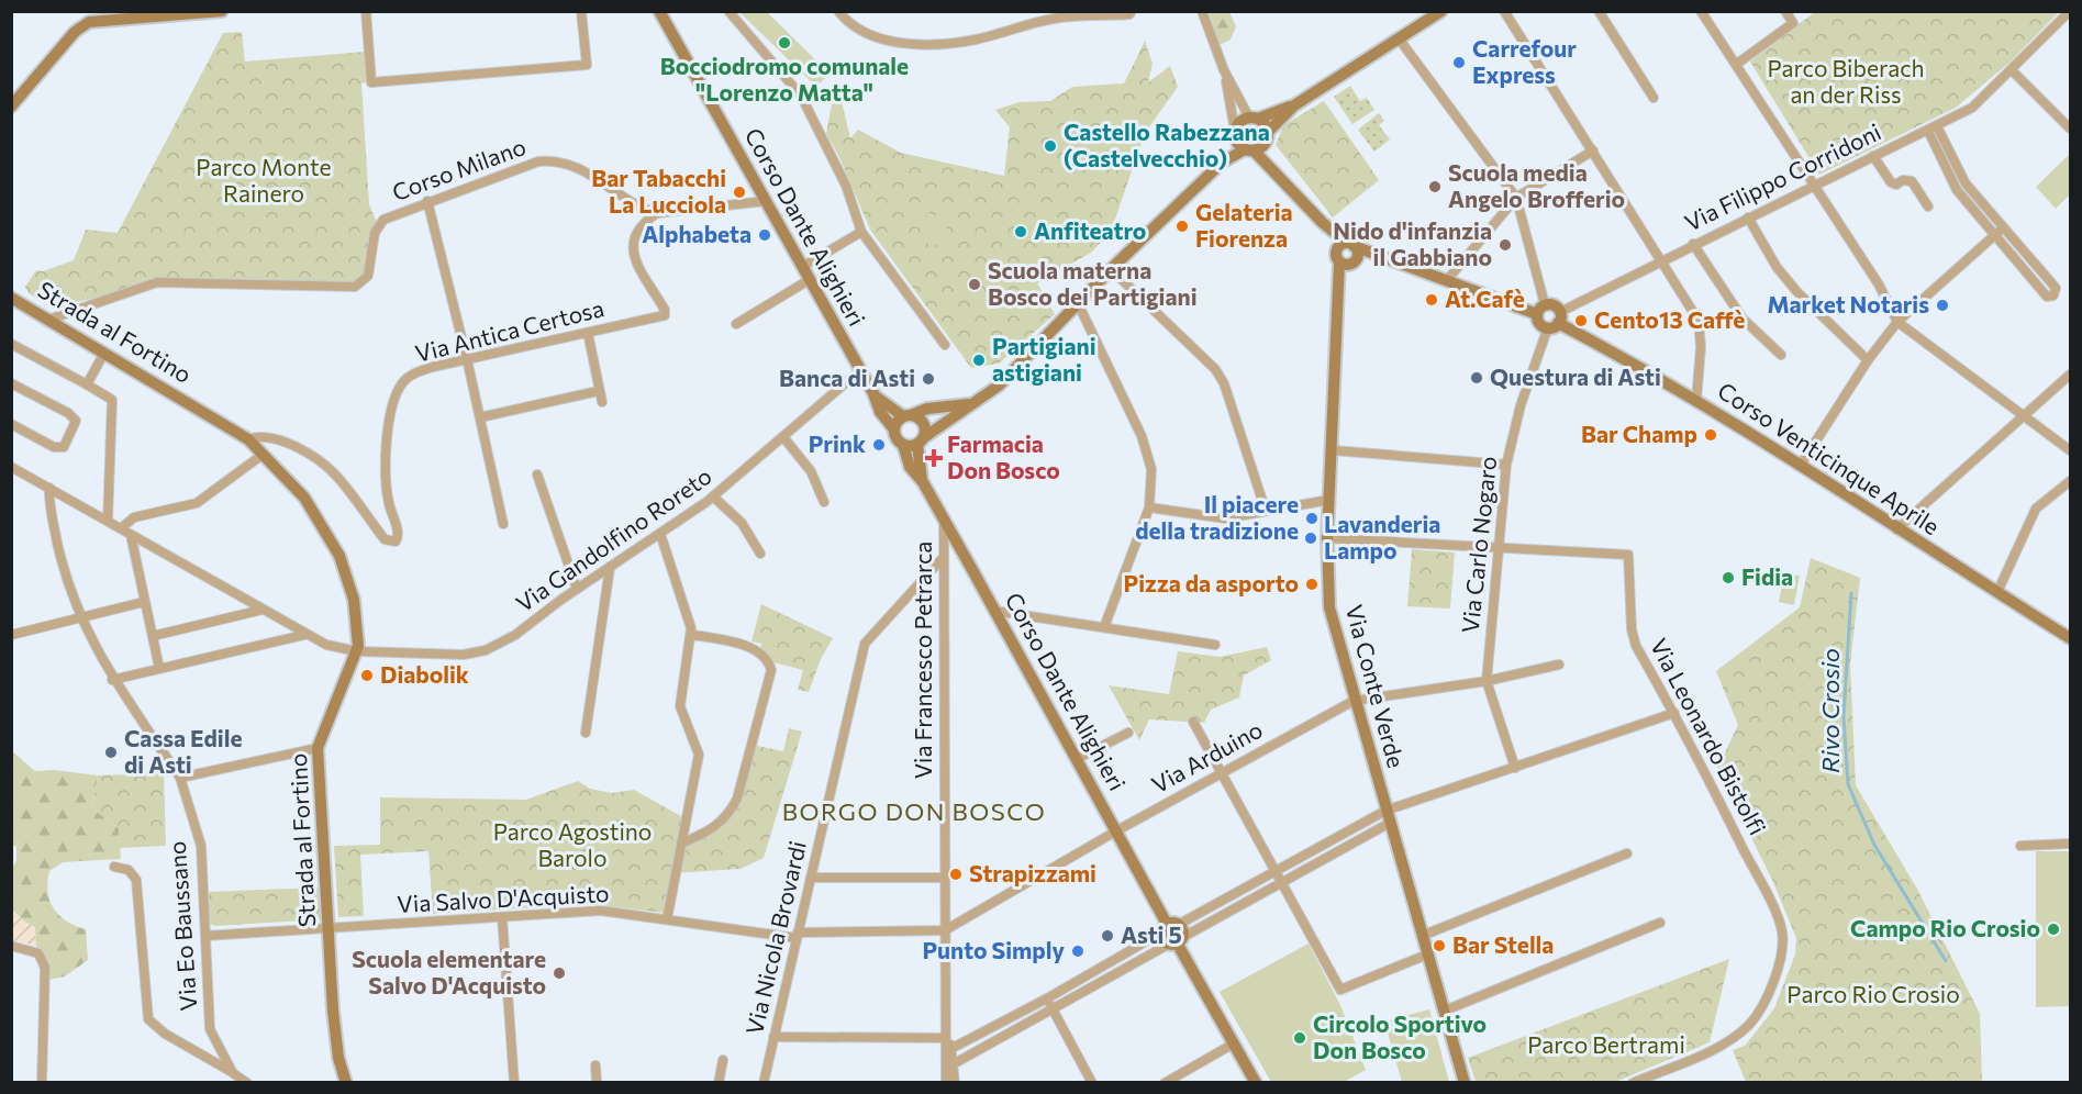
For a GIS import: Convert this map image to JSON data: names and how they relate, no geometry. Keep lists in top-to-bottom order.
{
  "streets": {
    "street": [
      "Corso Milano",
      "Via Filippo Corridoni",
      "Corso Dante Alighieri",
      "Via Antica Certosa",
      "Strada al Fortino",
      "Corso Venticinque Aprile",
      "Via Gandolfino Roreto",
      "Via Carlo Nogaro",
      "Via Francesco Petrarca",
      "Via Conte Verde",
      "Via Leonardo Bistolfi",
      "Via Arduino",
      "Via Salvo D'Acquisto",
      "Via Eo Baussano",
      "Via Nicola Brovardi"
    ]
  },
  "crossings": [
    ["Corso Milano", "Via Antica Certosa"],
    ["Corso Milano", "Strada al Fortino"],
    ["Via Filippo Corridoni", "Corso Venticinque Aprile"],
    ["Via Filippo Corridoni", "Via Carlo Nogaro"],
    ["Corso Dante Alighieri", "Via Gandolfino Roreto"],
    ["Corso Dante Alighieri", "Via Francesco Petrarca"],
    ["Corso Dante Alighieri", "Via Arduino"],
    ["Via Antica Certosa", "Strada al Fortino"],
    ["Strada al Fortino", "Via Gandolfino Roreto"],
    ["Strada al Fortino", "Via Salvo D'Acquisto"],
    ["Corso Venticinque Aprile", "Via Carlo Nogaro"],
    ["Corso Venticinque Aprile", "Via Conte Verde"],
    ["Via Gandolfino Roreto", "Via Eo Baussano"],
    ["Via Carlo Nogaro", "Via Leonardo Bistolfi"],
    ["Via Francesco Petrarca", "Via Arduino"],
    ["Via Francesco Petrarca", "Via Salvo D'Acquisto"],
    ["Via Francesco Petrarca", "Via Nicola Brovardi"],
    ["Via Conte Verde", "Via Arduino"],
    ["Via Arduino", "Via Salvo D'Acquisto"],
    ["Via Salvo D'Acquisto", "Via Eo Baussano"],
    ["Via Salvo D'Acquisto", "Via Nicola Brovardi"]
  ],
  "districts": ["BORGO DON BOSCO"],
  "water": ["Rivo Crosio"],
  "parks": [
    "Parco Biberach an der Riss",
    "Parco Monte Rainero",
    "Parco Agostino Barolo",
    "Parco Rio Crosio",
    "Parco Bertrami"
  ],
  "places": {
    "other": [
      "Bocciodromo comunale \"Lorenzo Matta\"",
      "Carrefour Express",
      "Castello Rabezzana (Castelvecchio)",
      "Scuola media Angelo Brofferio",
      "Bar Tabacchi La Lucciola",
      "Gelateria Fiorenza",
      "Anfiteatro",
      "Alphabeta",
      "Nido d'infanzia il Gabbiano",
      "Scuola materna Bosco dei Partigiani",
      "At.Cafè",
      "Market Notaris",
      "Cento13 Caffè",
      "Partigiani astigiani",
      "Questura di Asti",
      "Banca di Asti",
      "Bar Champ",
      "Prink",
      "Il piacere della tradizione",
      "Lavanderia Lampo",
      "Fidia",
      "Pizza da asporto",
      "Diabolik",
      "Cassa Edile di Asti",
      "Strapizzami",
      "Campo Rio Crosio",
      "Asti 5",
      "Bar Stella",
      "Punto Simply",
      "Scuola elementare Salvo D'Acquisto",
      "Circolo Sportivo Don Bosco"
    ],
    "health": ["Farmacia Don Bosco"]
  }
}
